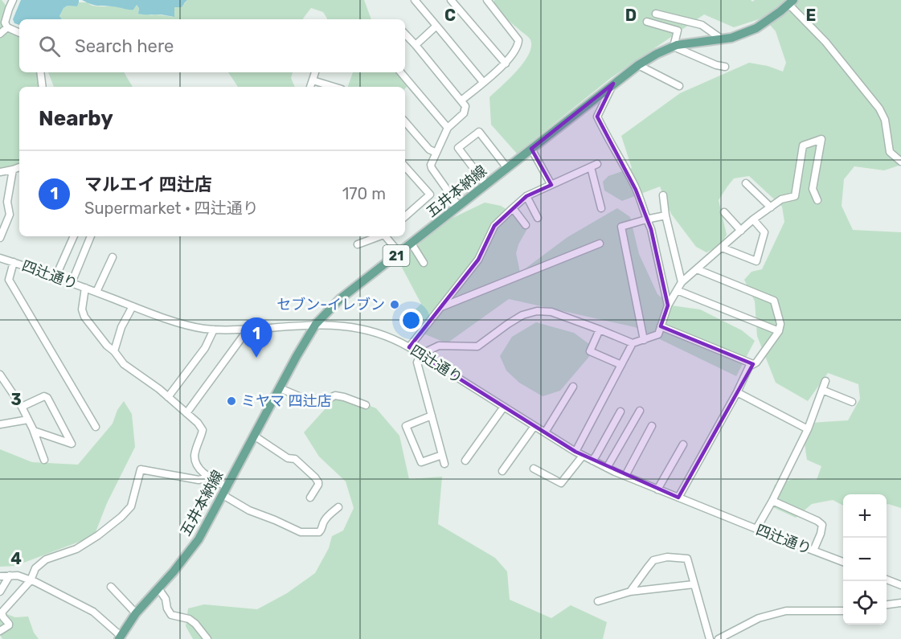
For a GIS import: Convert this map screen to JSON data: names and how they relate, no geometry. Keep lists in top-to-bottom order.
{
  "streets": {
    "main road": ["五井本納線", "21"],
    "street": ["四辻通り"]
  },
  "crossings": [
    ["五井本納線", "四辻通り"]
  ],
  "places": ["セブン-イレブン", "ミヤマ 四辻店"],
  "page": {
    "search": "Search here",
    "heading": "Nearby",
    "list": [
      {
        "mark": "1",
        "name": "マルエイ 四辻店",
        "note": "Supermarket · 四辻通り",
        "value": "170 m"
      }
    ],
    "pins": "1",
    "map_buttons": ["+", "−"]
  },
  "grid": {
    "columns": ["C", "D", "E"],
    "rows": ["3", "4"]
  }
}
